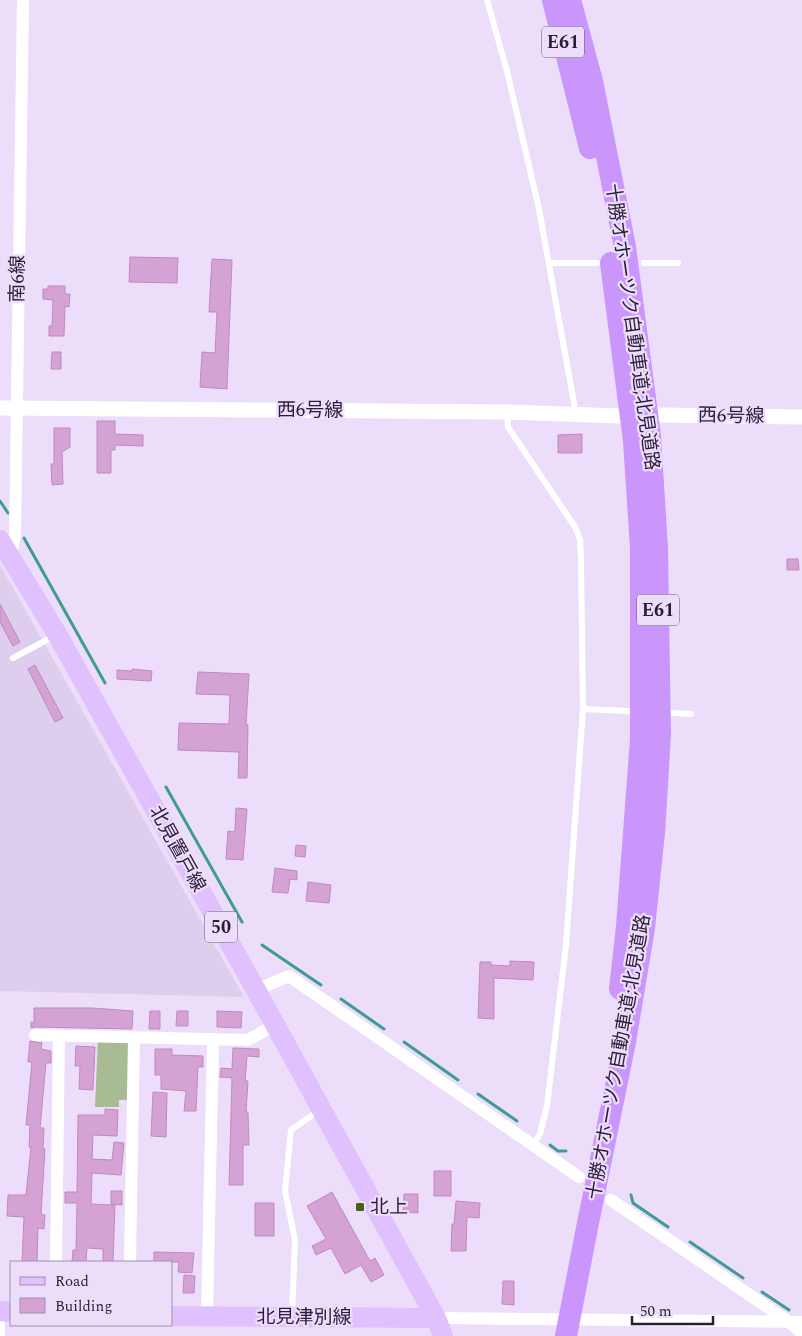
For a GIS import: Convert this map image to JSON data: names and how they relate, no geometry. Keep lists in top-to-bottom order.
{
  "streets": {
    "highway": ["E61", "十勝オホーツク自動車道;北見道路"],
    "main road": ["北見置戸線", "50", "北見津別線"],
    "street": ["南6線", "西6号線"]
  },
  "crossings": [
    ["南6線", "西6号線"],
    ["南6線", "北見置戸線"],
    ["北見置戸線", "北見津別線"]
  ],
  "places": {
    "transit": ["北上"]
  },
  "legend": ["Road", "Building"],
  "scale_bar": "50 m"
}
